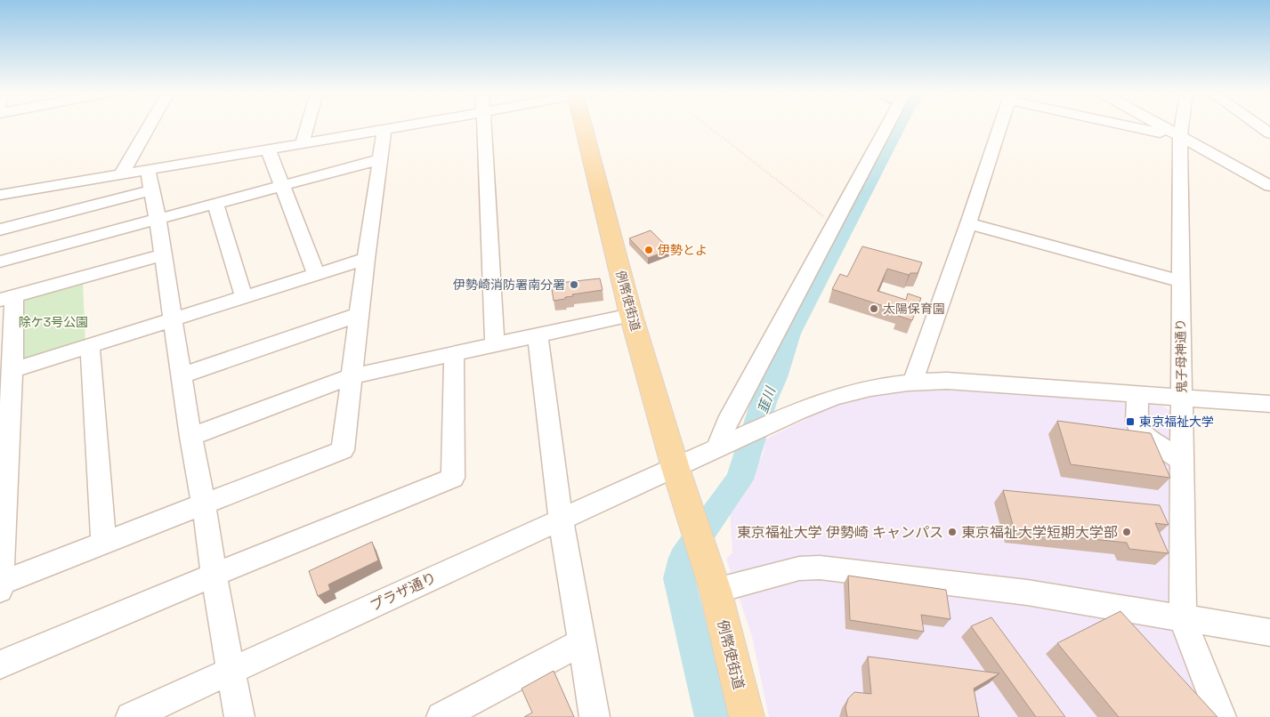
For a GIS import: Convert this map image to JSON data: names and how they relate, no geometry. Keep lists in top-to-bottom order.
{
  "streets": {
    "main road": ["例幣使街道"],
    "street": ["鬼子母神通り", "プラザ通り"]
  },
  "crossings": [
    ["例幣使街道", "プラザ通り"],
    ["鬼子母神通り", "プラザ通り"]
  ],
  "water": ["韮川"],
  "parks": ["除ケ3号公園"],
  "places": {
    "other": [
      "伊勢とよ",
      "伊勢崎消防署南分署",
      "太陽保育園",
      "東京福祉大学 伊勢崎 キャンパス",
      "東京福祉大学短期大学部"
    ],
    "transit": ["東京福祉大学"]
  }
}
